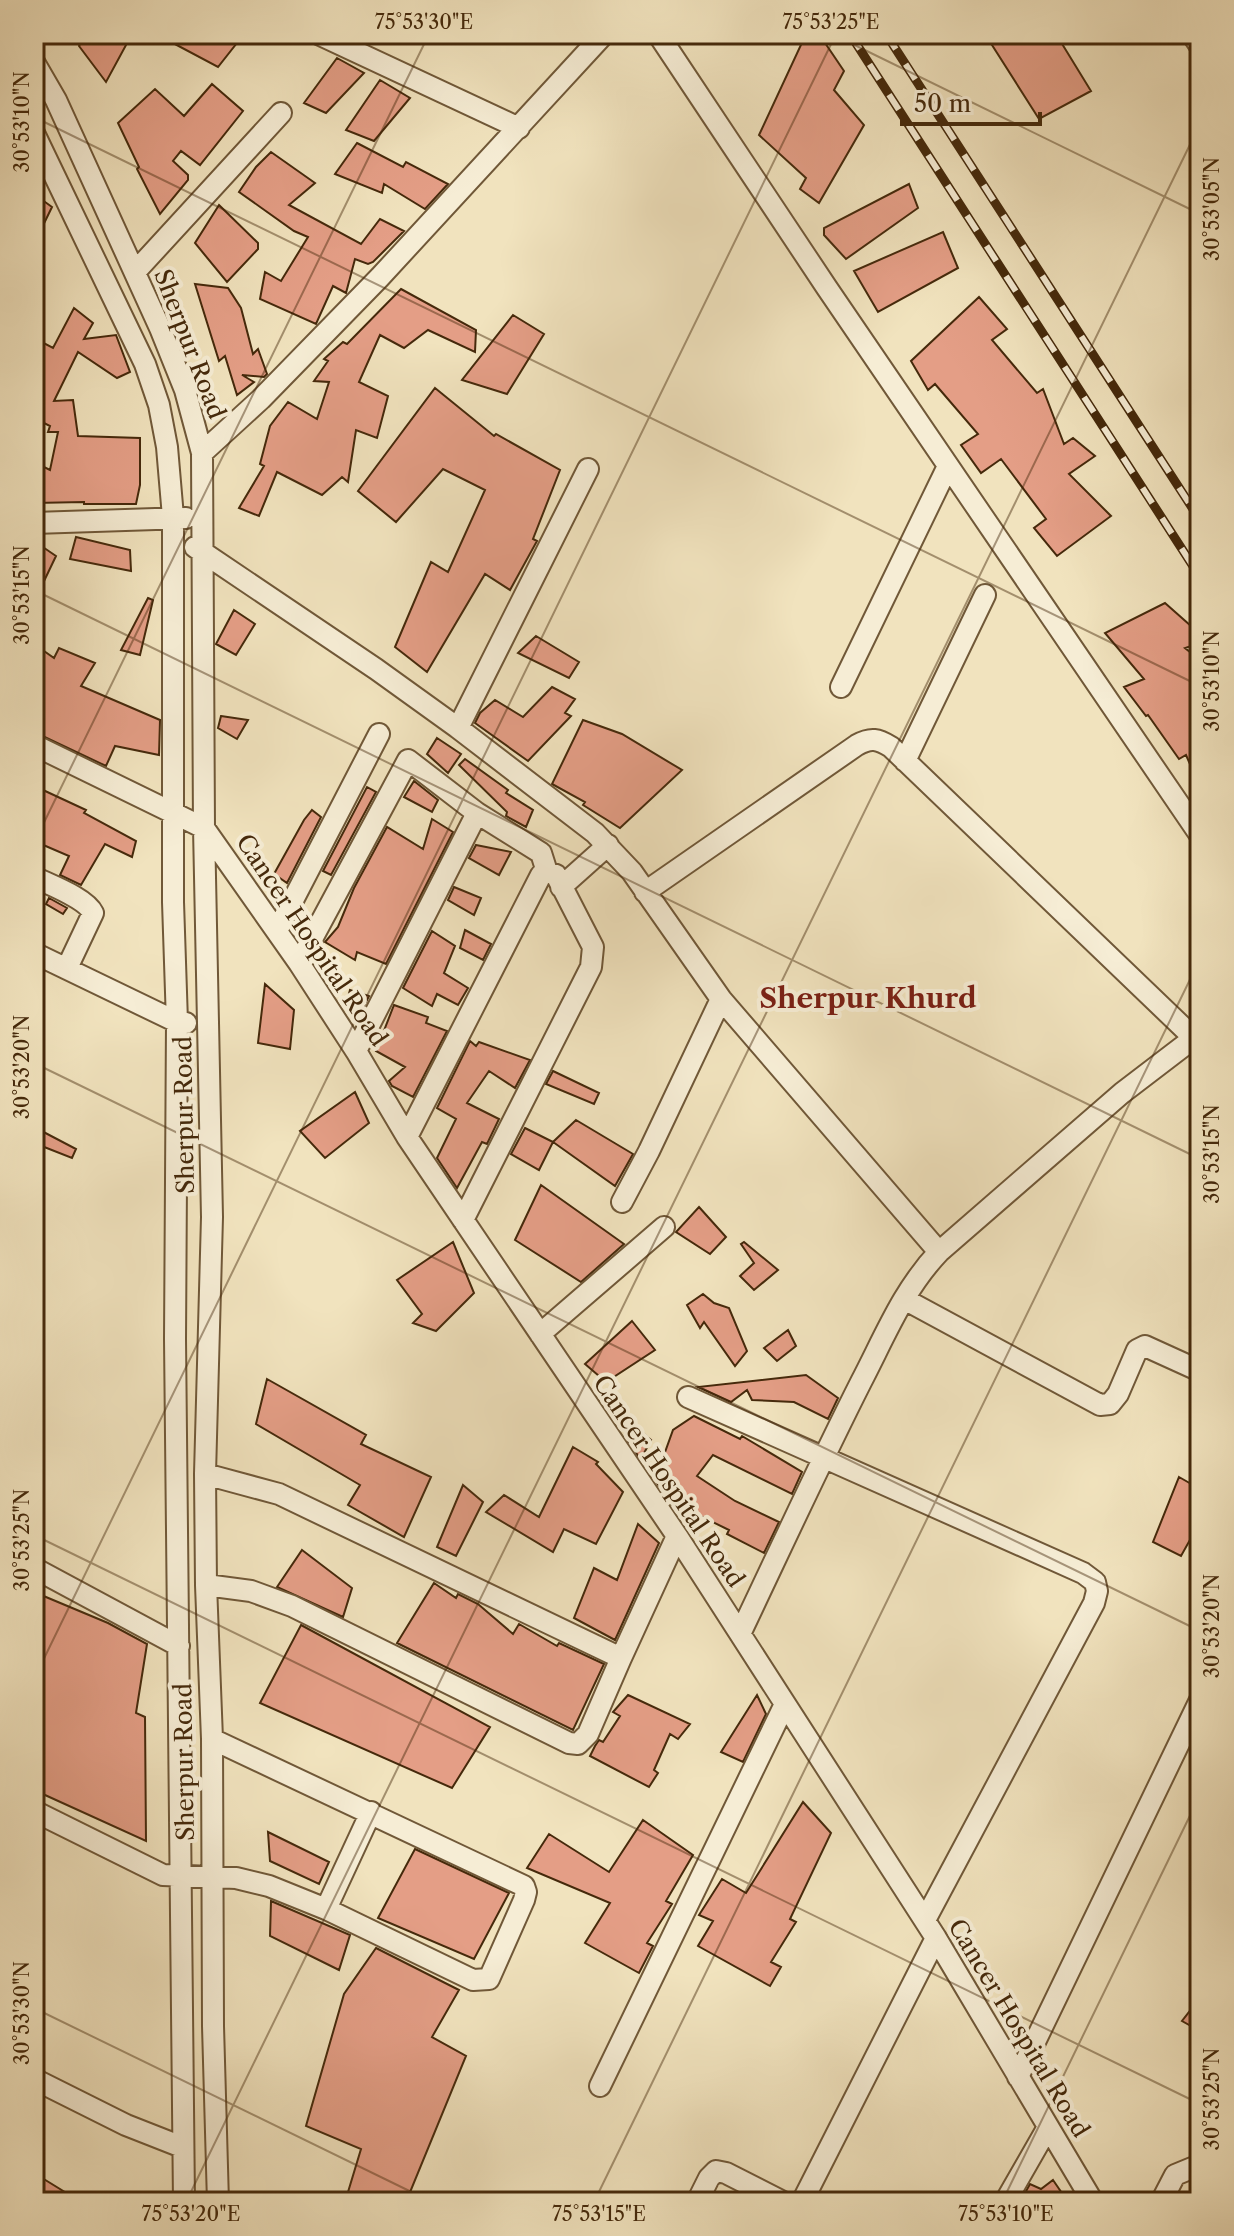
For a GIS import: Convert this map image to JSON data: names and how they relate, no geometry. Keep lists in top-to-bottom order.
{
  "streets": {
    "street": ["Sherpur Road", "Cancer Hospital Road"]
  },
  "crossings": [
    ["Sherpur Road", "Cancer Hospital Road"]
  ],
  "districts": ["Sherpur Khurd"],
  "scale_bar": "50 m",
  "coordinates": [
    "75°53'30\"E",
    "75°53'25\"E",
    "30°53'10\"N",
    "30°53'05\"N",
    "30°53'15\"N",
    "30°53'20\"N",
    "30°53'25\"N",
    "30°53'30\"N",
    "75°53'20\"E",
    "75°53'15\"E",
    "75°53'10\"E"
  ]
}
